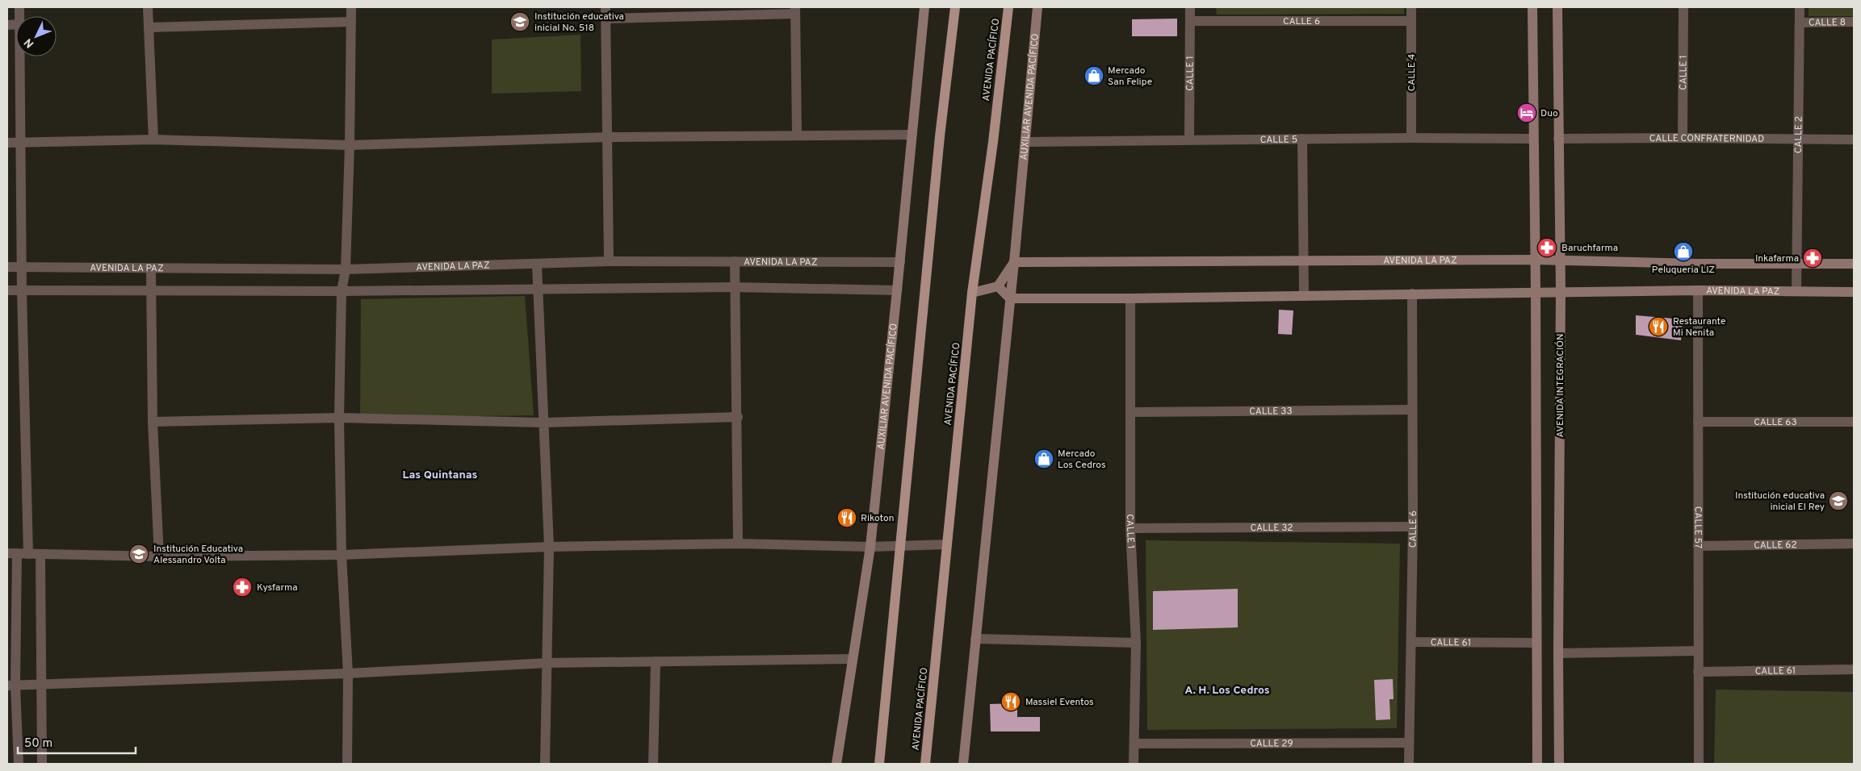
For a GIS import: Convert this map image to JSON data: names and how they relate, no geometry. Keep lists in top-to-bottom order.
{
  "streets": {
    "main road": [
      "AVENIDA PACÍFICO",
      "AUXILIAR AVENIDA PACÍFICO",
      "AVENIDA LA PAZ",
      "AVENIDA INTEGRACIÓN"
    ],
    "street": [
      "CALLE 6",
      "CALLE 8",
      "CALLE 4",
      "CALLE 1",
      "CALLE 2",
      "CALLE 5",
      "CALLE CONFRATERNIDAD",
      "CALLE 33",
      "CALLE 63",
      "CALLE 32",
      "CALLE 57",
      "CALLE 62",
      "CALLE 61",
      "CALLE 29"
    ]
  },
  "crossings": [
    ["CALLE 6", "CALLE 4"],
    ["CALLE 6", "CALLE 1"],
    ["CALLE 6", "AVENIDA LA PAZ"],
    ["CALLE 6", "CALLE 33"],
    ["CALLE 6", "CALLE 32"],
    ["CALLE 6", "CALLE 61"],
    ["CALLE 6", "CALLE 29"],
    ["CALLE 8", "CALLE 2"],
    ["CALLE 4", "CALLE 5"],
    ["CALLE 1", "CALLE 5"],
    ["CALLE 1", "CALLE CONFRATERNIDAD"],
    ["CALLE 1", "AVENIDA LA PAZ"],
    ["CALLE 1", "CALLE 33"],
    ["CALLE 1", "CALLE 32"],
    ["CALLE 1", "CALLE 29"],
    ["AUXILIAR AVENIDA PACÍFICO", "CALLE 5"],
    ["AUXILIAR AVENIDA PACÍFICO", "AVENIDA LA PAZ"],
    ["CALLE 2", "CALLE CONFRATERNIDAD"],
    ["CALLE 2", "AVENIDA LA PAZ"],
    ["CALLE CONFRATERNIDAD", "AVENIDA INTEGRACIÓN"],
    ["AVENIDA LA PAZ", "AVENIDA INTEGRACIÓN"],
    ["AVENIDA LA PAZ", "CALLE 57"],
    ["CALLE 63", "CALLE 57"],
    ["CALLE 57", "CALLE 62"],
    ["CALLE 57", "CALLE 61"]
  ],
  "districts": ["Las Quintanas", "A. H. Los Cedros"],
  "places": {
    "school or university": ["Institución educativa inicial No. 518", "Institución educativa inicial El Rey", "Institución Educativa Alessandro Volta"],
    "shop": ["Mercado San Felipe", "Peluqueria LIZ", "Mercado Los Cedros"],
    "hotel": ["Duo"],
    "pharmacy": ["Baruchfarma", "Inkafarma", "Kysfarma"],
    "restaurant": ["Restaurante Mi Nenita", "Rikoton", "Massiel Eventos"]
  },
  "scale_bar": "50 m",
  "north": "bottom left"
}
